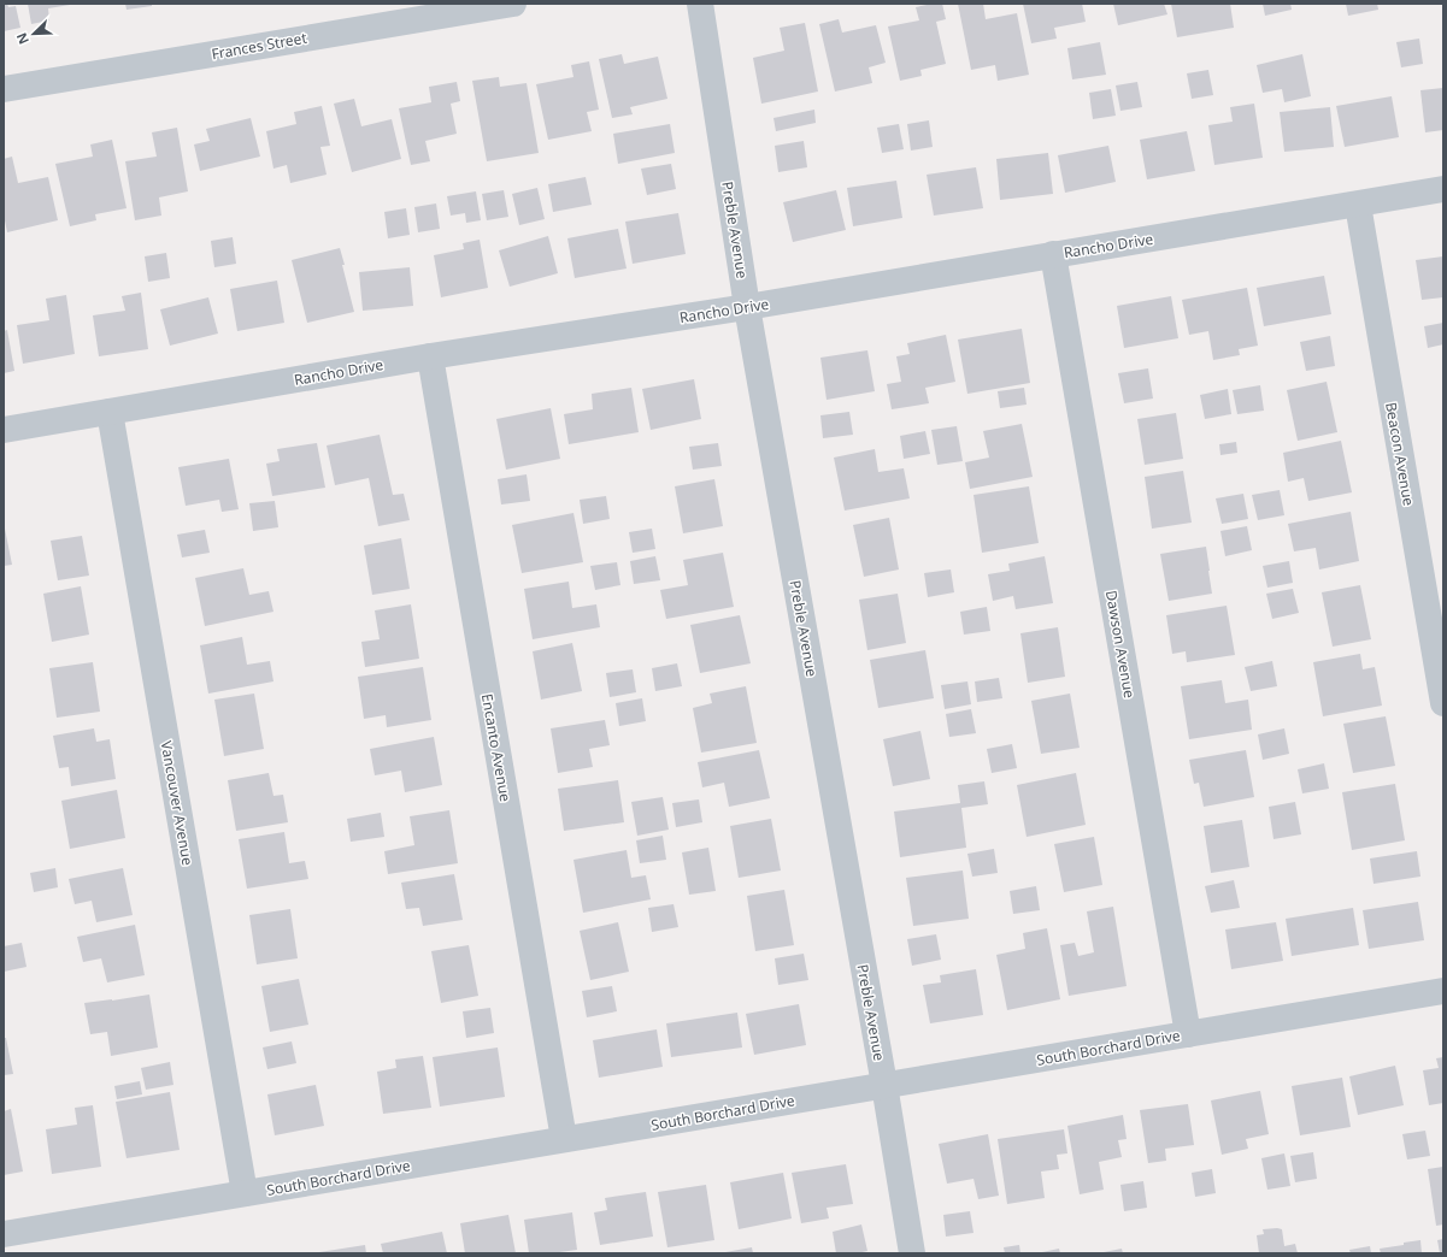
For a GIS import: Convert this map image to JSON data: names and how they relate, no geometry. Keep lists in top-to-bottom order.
{
  "streets": {
    "street": [
      "Frances Street",
      "Preble Avenue",
      "Rancho Drive",
      "Beacon Avenue",
      "Dawson Avenue",
      "Encanto Avenue",
      "Vancouver Avenue",
      "South Borchard Drive"
    ]
  },
  "crossings": [
    ["Preble Avenue", "Rancho Drive"],
    ["Preble Avenue", "South Borchard Drive"],
    ["Rancho Drive", "Beacon Avenue"],
    ["Rancho Drive", "Dawson Avenue"],
    ["Rancho Drive", "Encanto Avenue"],
    ["Rancho Drive", "Vancouver Avenue"],
    ["Dawson Avenue", "South Borchard Drive"],
    ["Encanto Avenue", "South Borchard Drive"],
    ["Vancouver Avenue", "South Borchard Drive"]
  ],
  "north": "bottom left"
}
